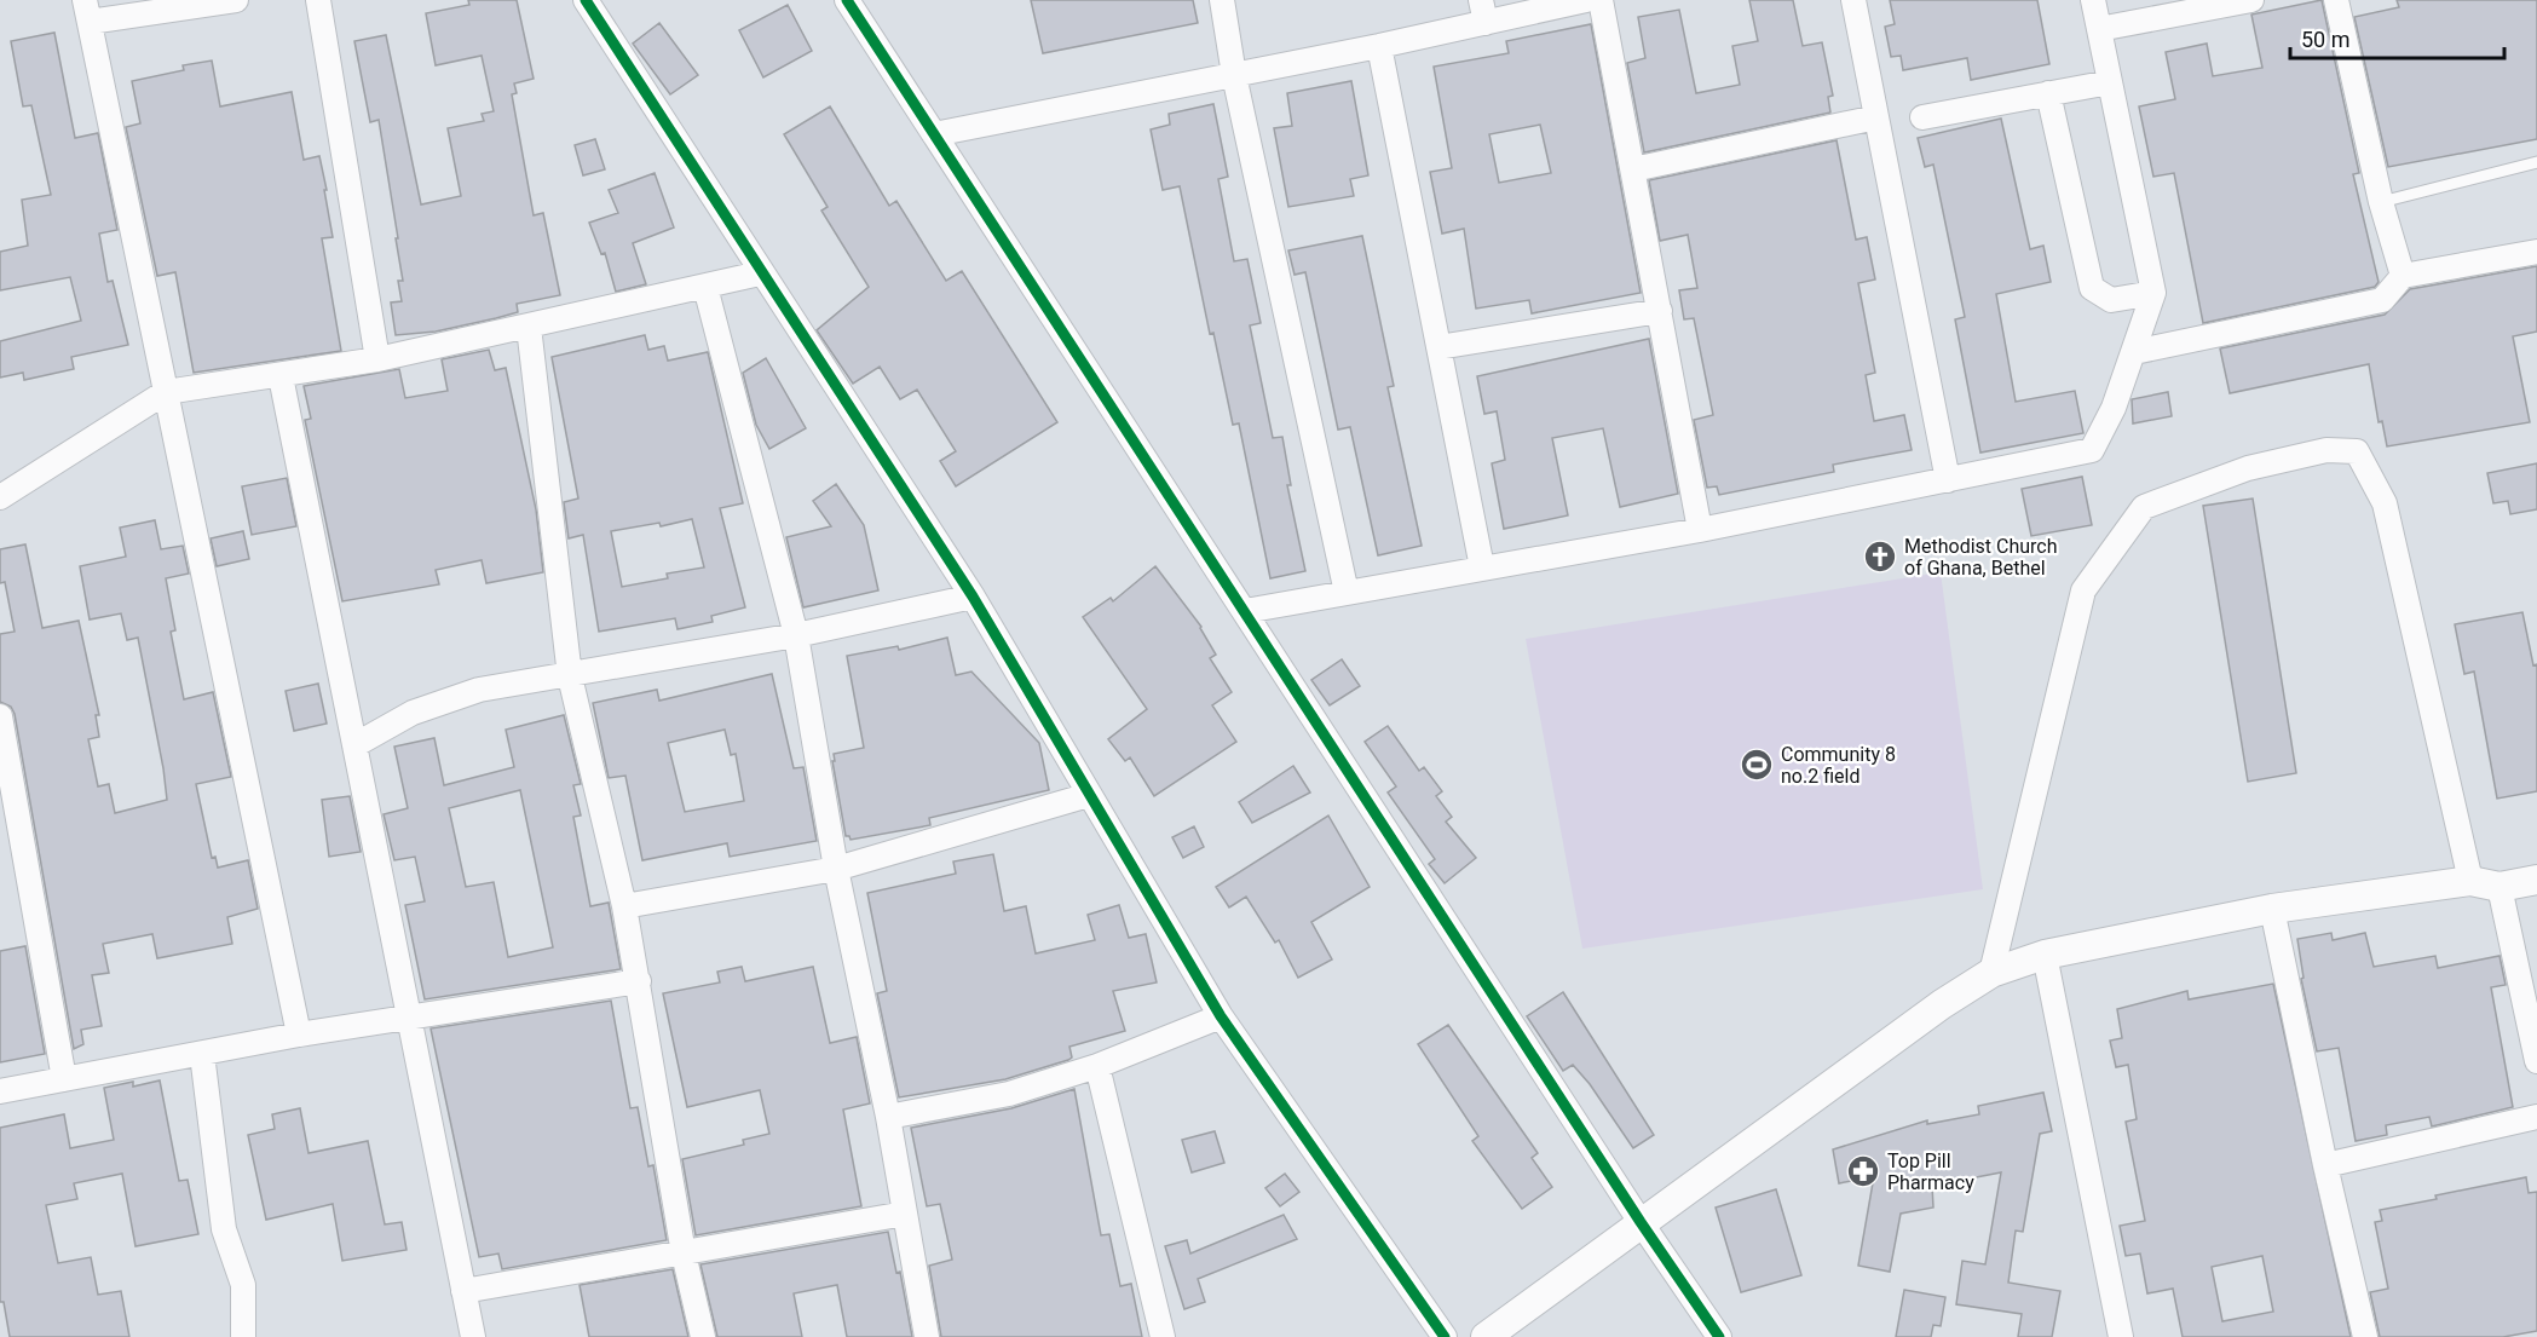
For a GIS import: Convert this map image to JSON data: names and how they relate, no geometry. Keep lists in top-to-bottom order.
{
  "places": {
    "church": ["Methodist Church of Ghana, Bethel"],
    "sports": ["Community 8 no.2 field"],
    "pharmacy": ["Top Pill Pharmacy"]
  },
  "scale_bar": "50 m"
}
